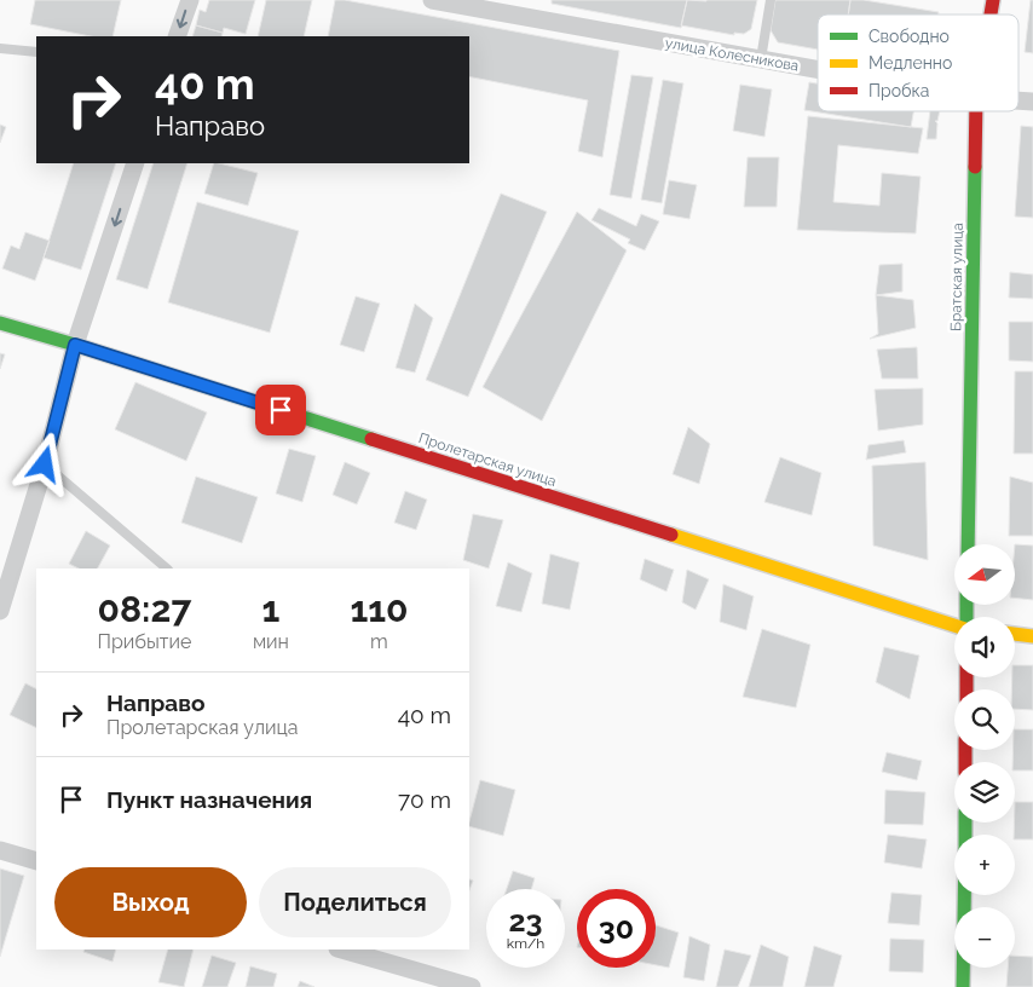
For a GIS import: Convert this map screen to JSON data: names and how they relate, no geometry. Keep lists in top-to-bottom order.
{
  "streets": {
    "main road": ["Братская улица", "Пролетарская улица"],
    "street": ["улица Колесникова"]
  },
  "legend": ["Свободно", "Медленно", "Пробка"],
  "north": "left",
  "page": {
    "turn": ["40 m", "Направо"],
    "map_buttons": ["+", "−"],
    "eta": [
      "08:27",
      "Прибытие",
      "1",
      "мин",
      "110",
      "m"
    ],
    "list": [
      {
        "name": "Направо",
        "note": "Пролетарская улица",
        "value": "40 m"
      },
      {
        "name": "Пункт назначения",
        "value": "70 m"
      }
    ],
    "buttons": ["Выход", "Поделиться"],
    "speed": "23 km/h",
    "limit": "30"
  }
}
